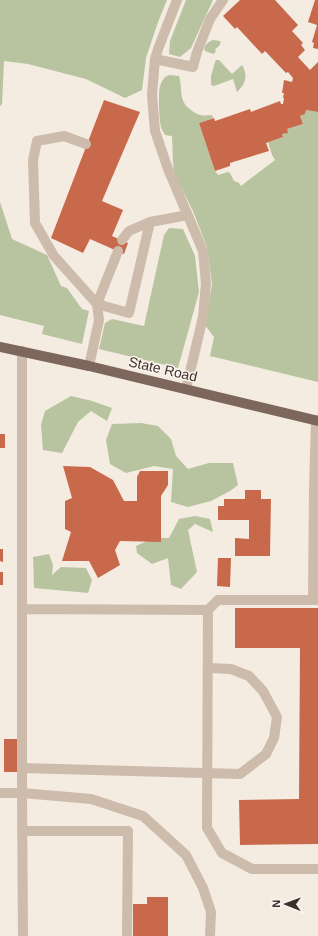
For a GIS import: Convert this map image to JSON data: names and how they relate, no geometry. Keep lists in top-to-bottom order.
{
  "streets": {
    "main road": ["State Road"]
  },
  "north": "left"
}
